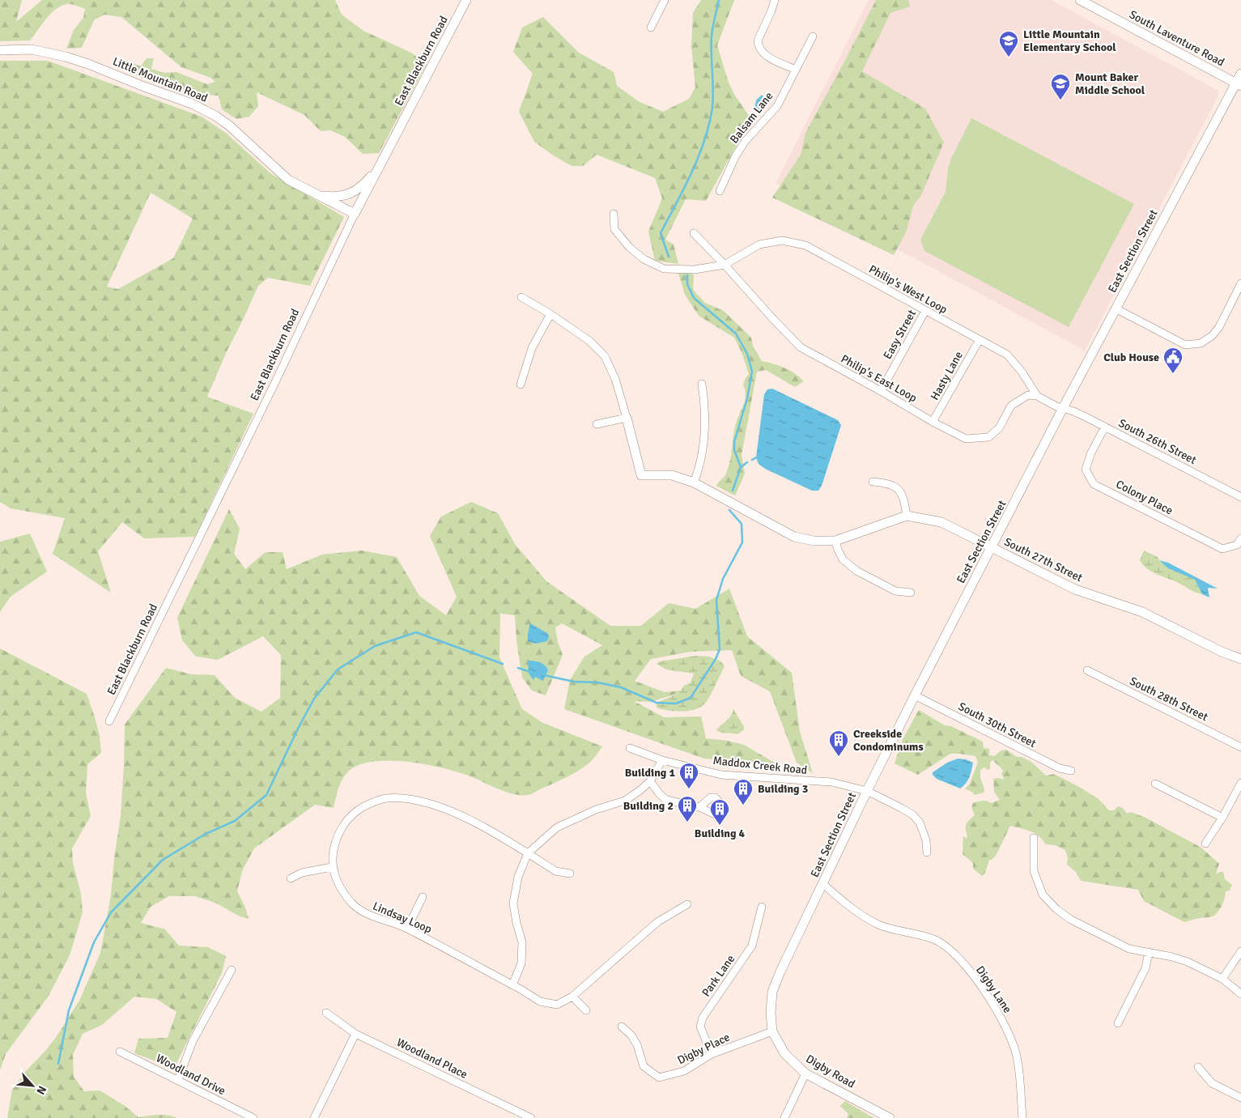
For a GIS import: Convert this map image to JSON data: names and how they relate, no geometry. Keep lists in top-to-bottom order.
{
  "streets": {
    "street": [
      "South Laventure Road",
      "East Blackburn Road",
      "Little Mountain Road",
      "Balsam Lane",
      "East Section Street",
      "Philip's West Loop",
      "Easy Street",
      "Hasty Lane",
      "Philip's East Loop",
      "South 26th Street",
      "Colony Place",
      "South 27th Street",
      "South 28th Street",
      "South 30th Street",
      "Maddox Creek Road",
      "Lindsay Loop",
      "Park Lane",
      "Digby Lane",
      "Digby Place",
      "Woodland Place",
      "Digby Road",
      "Woodland Drive"
    ]
  },
  "crossings": [
    ["South Laventure Road", "East Section Street"],
    ["East Blackburn Road", "Little Mountain Road"],
    ["East Section Street", "South 26th Street"],
    ["East Section Street", "South 27th Street"],
    ["East Section Street", "South 30th Street"],
    ["East Section Street", "Maddox Creek Road"],
    ["East Section Street", "Digby Lane"],
    ["East Section Street", "Digby Place"],
    ["East Section Street", "Digby Road"],
    ["Philip's West Loop", "Easy Street"],
    ["Philip's West Loop", "Hasty Lane"],
    ["Philip's West Loop", "Philip's East Loop"],
    ["Easy Street", "Philip's East Loop"],
    ["Hasty Lane", "Philip's East Loop"],
    ["South 26th Street", "Colony Place"],
    ["Park Lane", "Digby Place"],
    ["Digby Place", "Digby Road"]
  ],
  "places": {
    "school or university": ["Little Mountain Elementary School", "Mount Baker Middle School"],
    "public building": ["Club House"],
    "building": [
      "Creekside Condominums",
      "Building 1",
      "Building 3",
      "Building 2",
      "Building 4"
    ]
  },
  "north": "bottom right"
}
